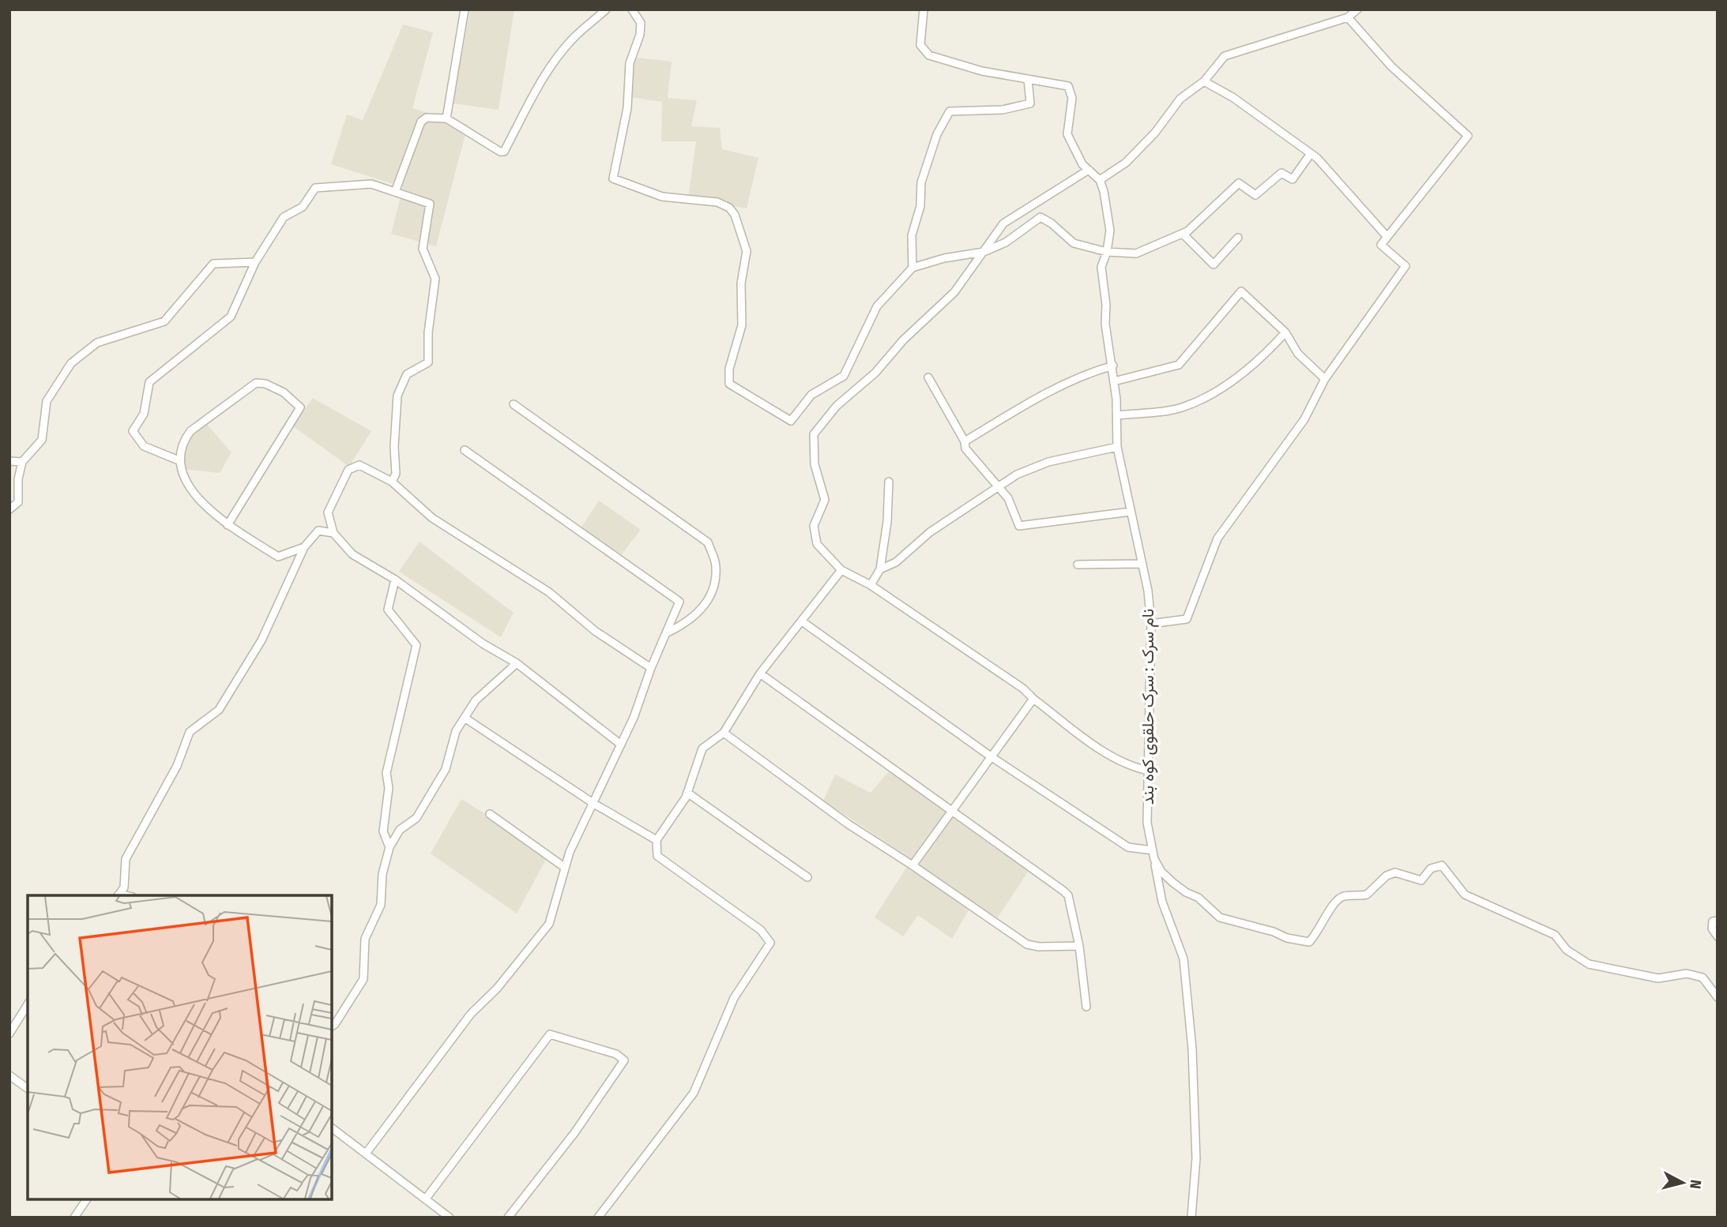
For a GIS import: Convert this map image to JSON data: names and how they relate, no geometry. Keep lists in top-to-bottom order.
{
  "streets": {
    "street": ["نام سرک : سرک حلقوی کوه بند"]
  },
  "north": "right"
}
